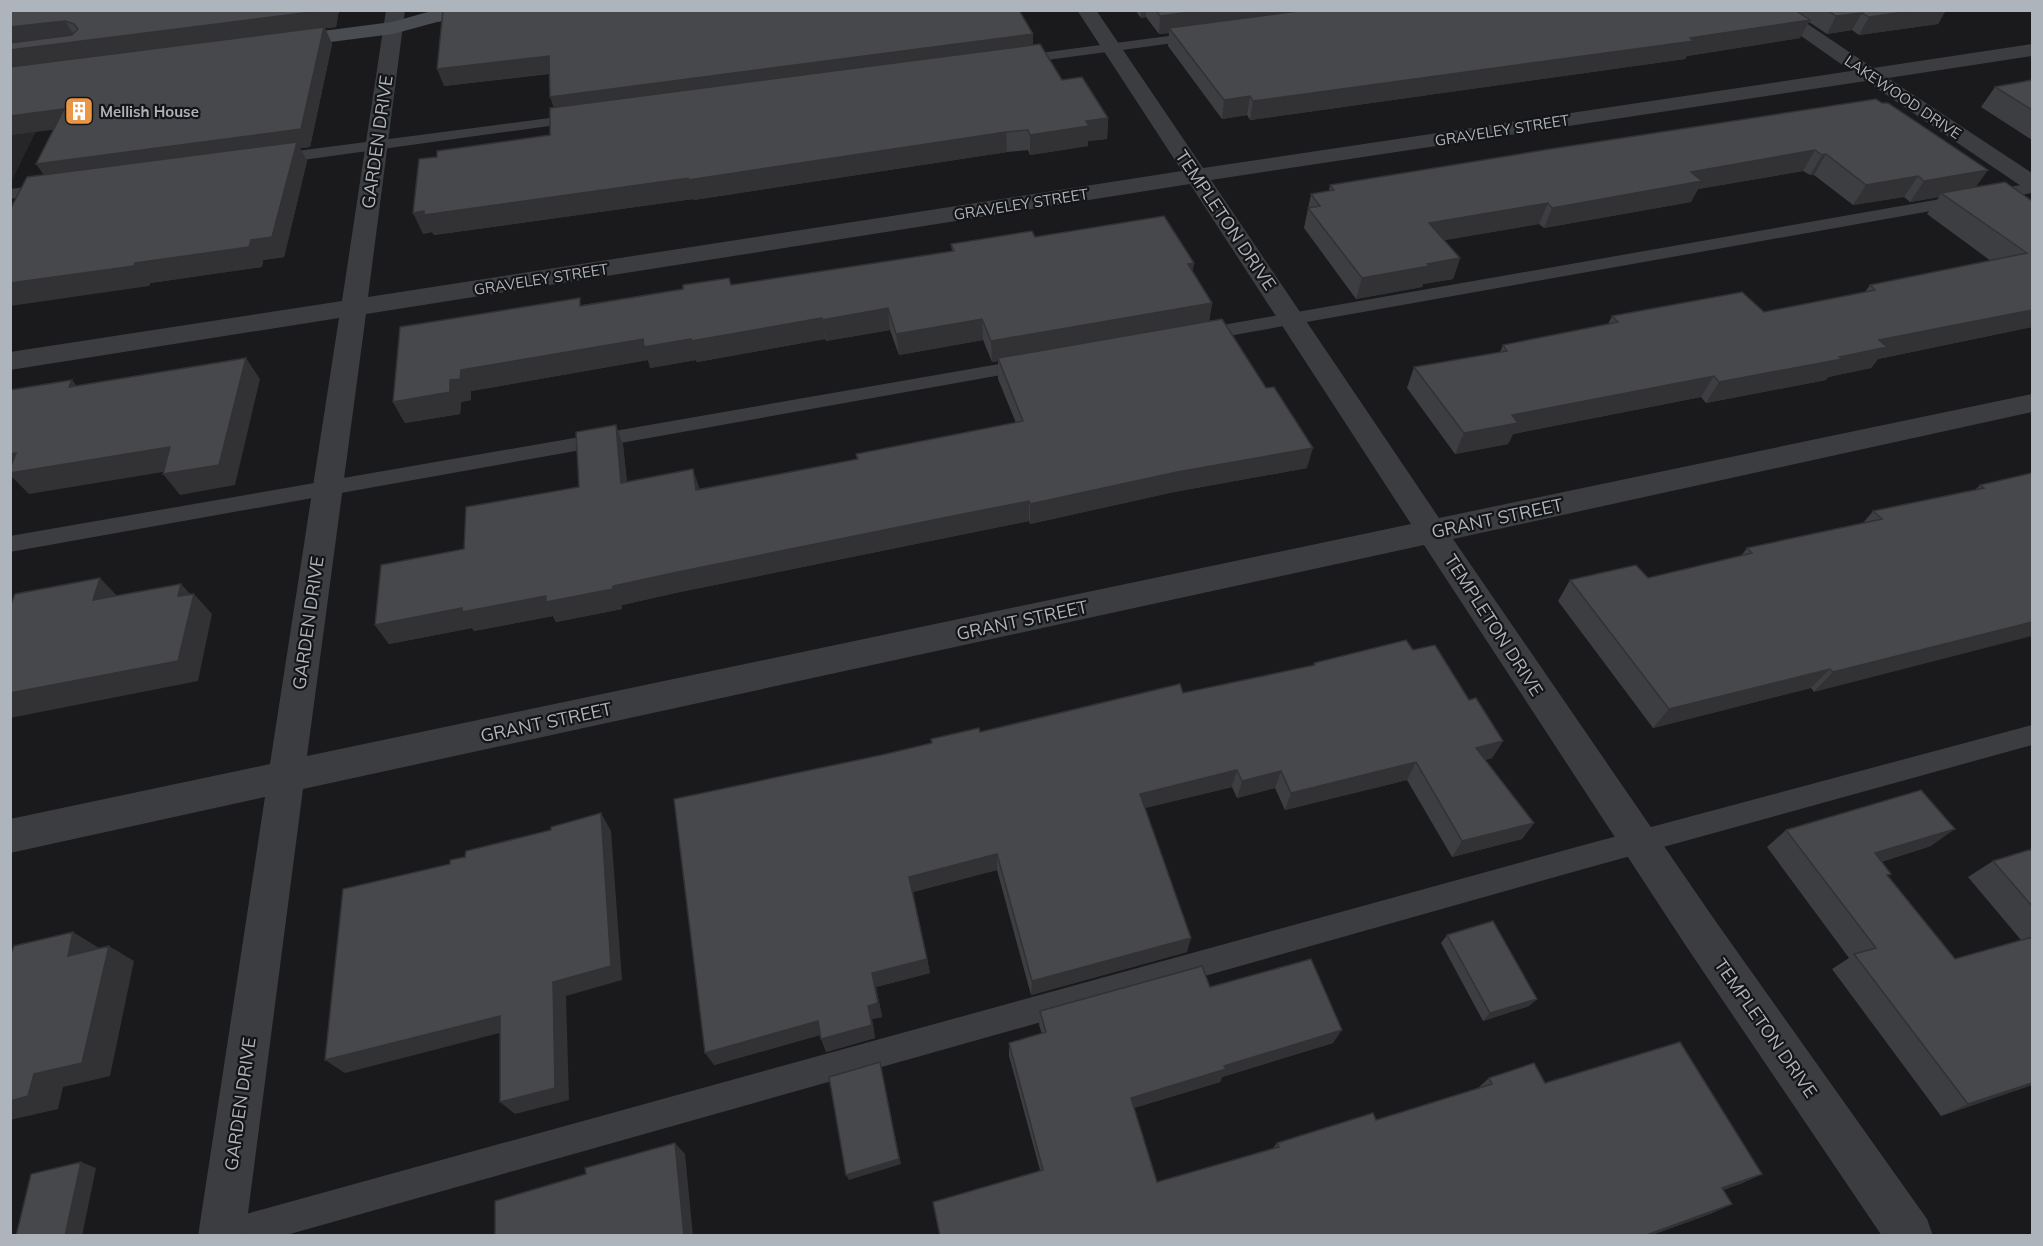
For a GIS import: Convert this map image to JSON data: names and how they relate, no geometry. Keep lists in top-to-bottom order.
{
  "streets": {
    "street": [
      "LAKEWOOD DRIVE",
      "GRAVELEY STREET",
      "GARDEN DRIVE",
      "TEMPLETON DRIVE",
      "GRANT STREET"
    ]
  },
  "crossings": [
    ["LAKEWOOD DRIVE", "GRAVELEY STREET"],
    ["GRAVELEY STREET", "GARDEN DRIVE"],
    ["GRAVELEY STREET", "TEMPLETON DRIVE"],
    ["GARDEN DRIVE", "GRANT STREET"],
    ["TEMPLETON DRIVE", "GRANT STREET"]
  ],
  "places": {
    "building": ["Mellish House"]
  }
}
